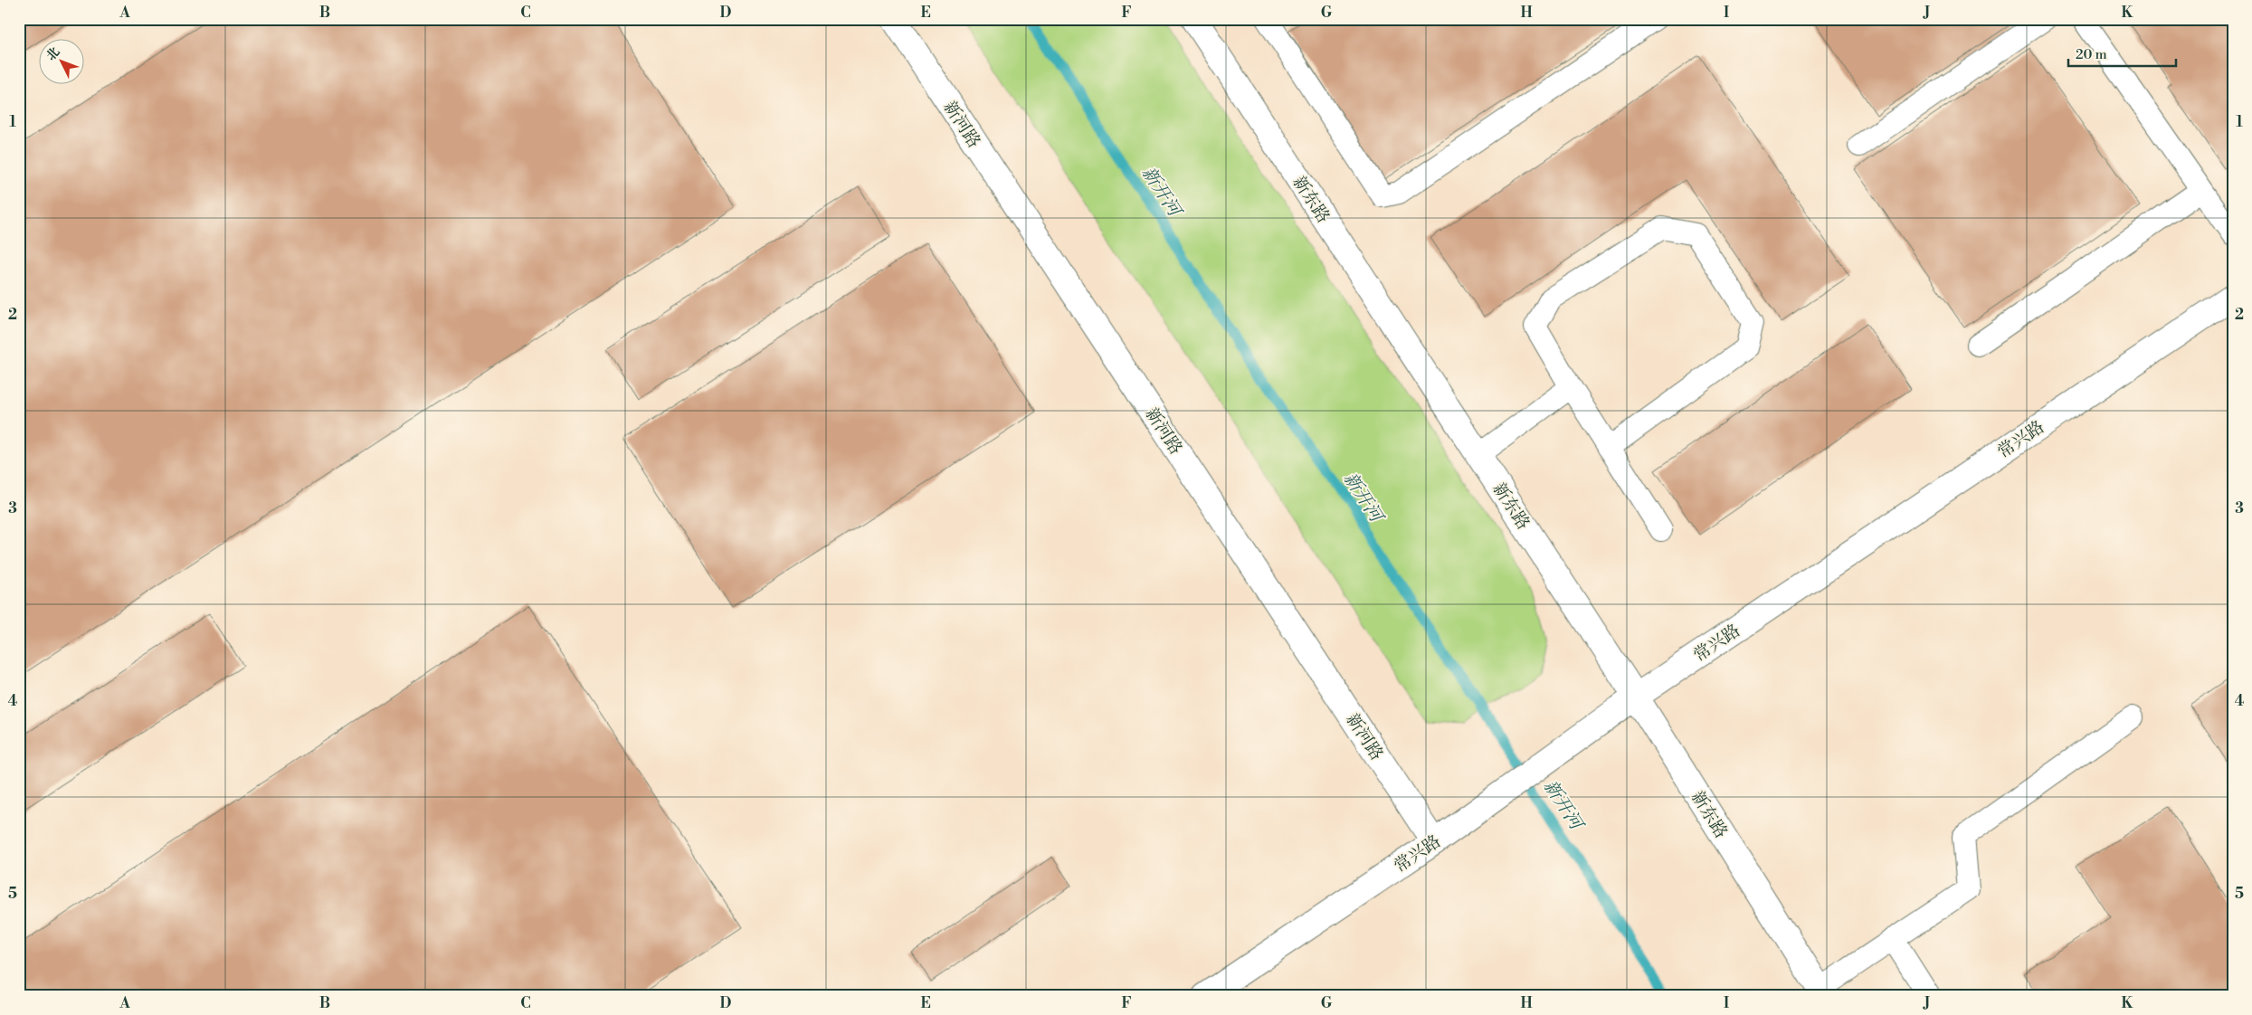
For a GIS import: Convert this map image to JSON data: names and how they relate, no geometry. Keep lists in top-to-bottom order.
{
  "streets": {
    "street": ["新河路", "新东路", "常兴路"]
  },
  "crossings": [
    ["新河路", "常兴路"],
    ["新东路", "常兴路"]
  ],
  "water": ["新开河"],
  "scale_bar": "20 m",
  "north": "top left",
  "grid": {
    "columns": [
      "A",
      "B",
      "C",
      "D",
      "E",
      "F",
      "G",
      "H",
      "I",
      "J",
      "K"
    ],
    "rows": [
      "1",
      "2",
      "3",
      "4",
      "5"
    ]
  }
}
